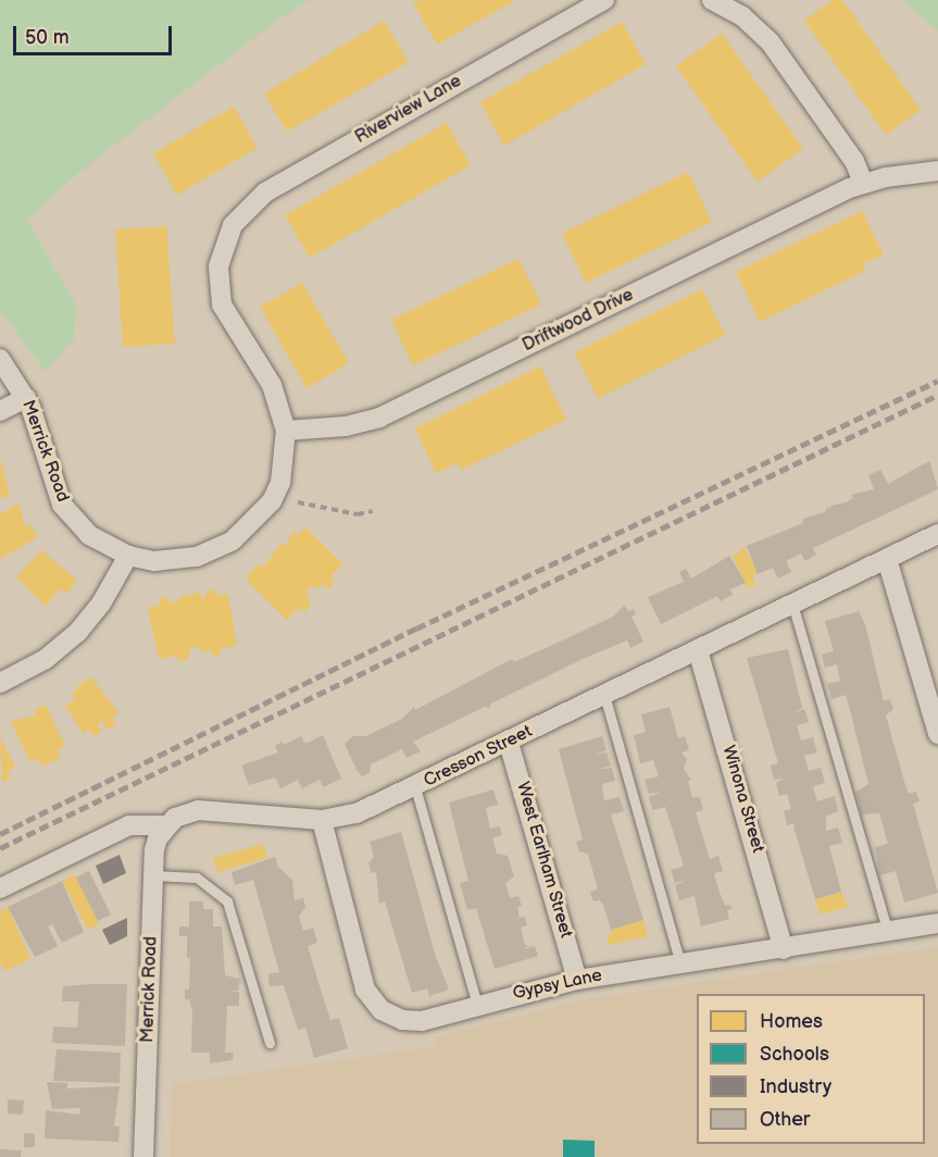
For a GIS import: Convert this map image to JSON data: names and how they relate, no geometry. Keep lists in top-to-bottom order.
{
  "streets": {
    "street": [
      "Riverview Lane",
      "Driftwood Drive",
      "Merrick Road",
      "Cresson Street",
      "Winona Street",
      "West Earlham Street",
      "Gypsy Lane"
    ]
  },
  "crossings": [
    ["Riverview Lane", "Driftwood Drive"],
    ["Riverview Lane", "Merrick Road"],
    ["Driftwood Drive", "Merrick Road"],
    ["Merrick Road", "Cresson Street"],
    ["Cresson Street", "Winona Street"],
    ["Cresson Street", "West Earlham Street"],
    ["Cresson Street", "Gypsy Lane"],
    ["Winona Street", "Gypsy Lane"],
    ["West Earlham Street", "Gypsy Lane"]
  ],
  "legend": [
    "Homes",
    "Schools",
    "Industry",
    "Other"
  ],
  "scale_bar": "50 m"
}
